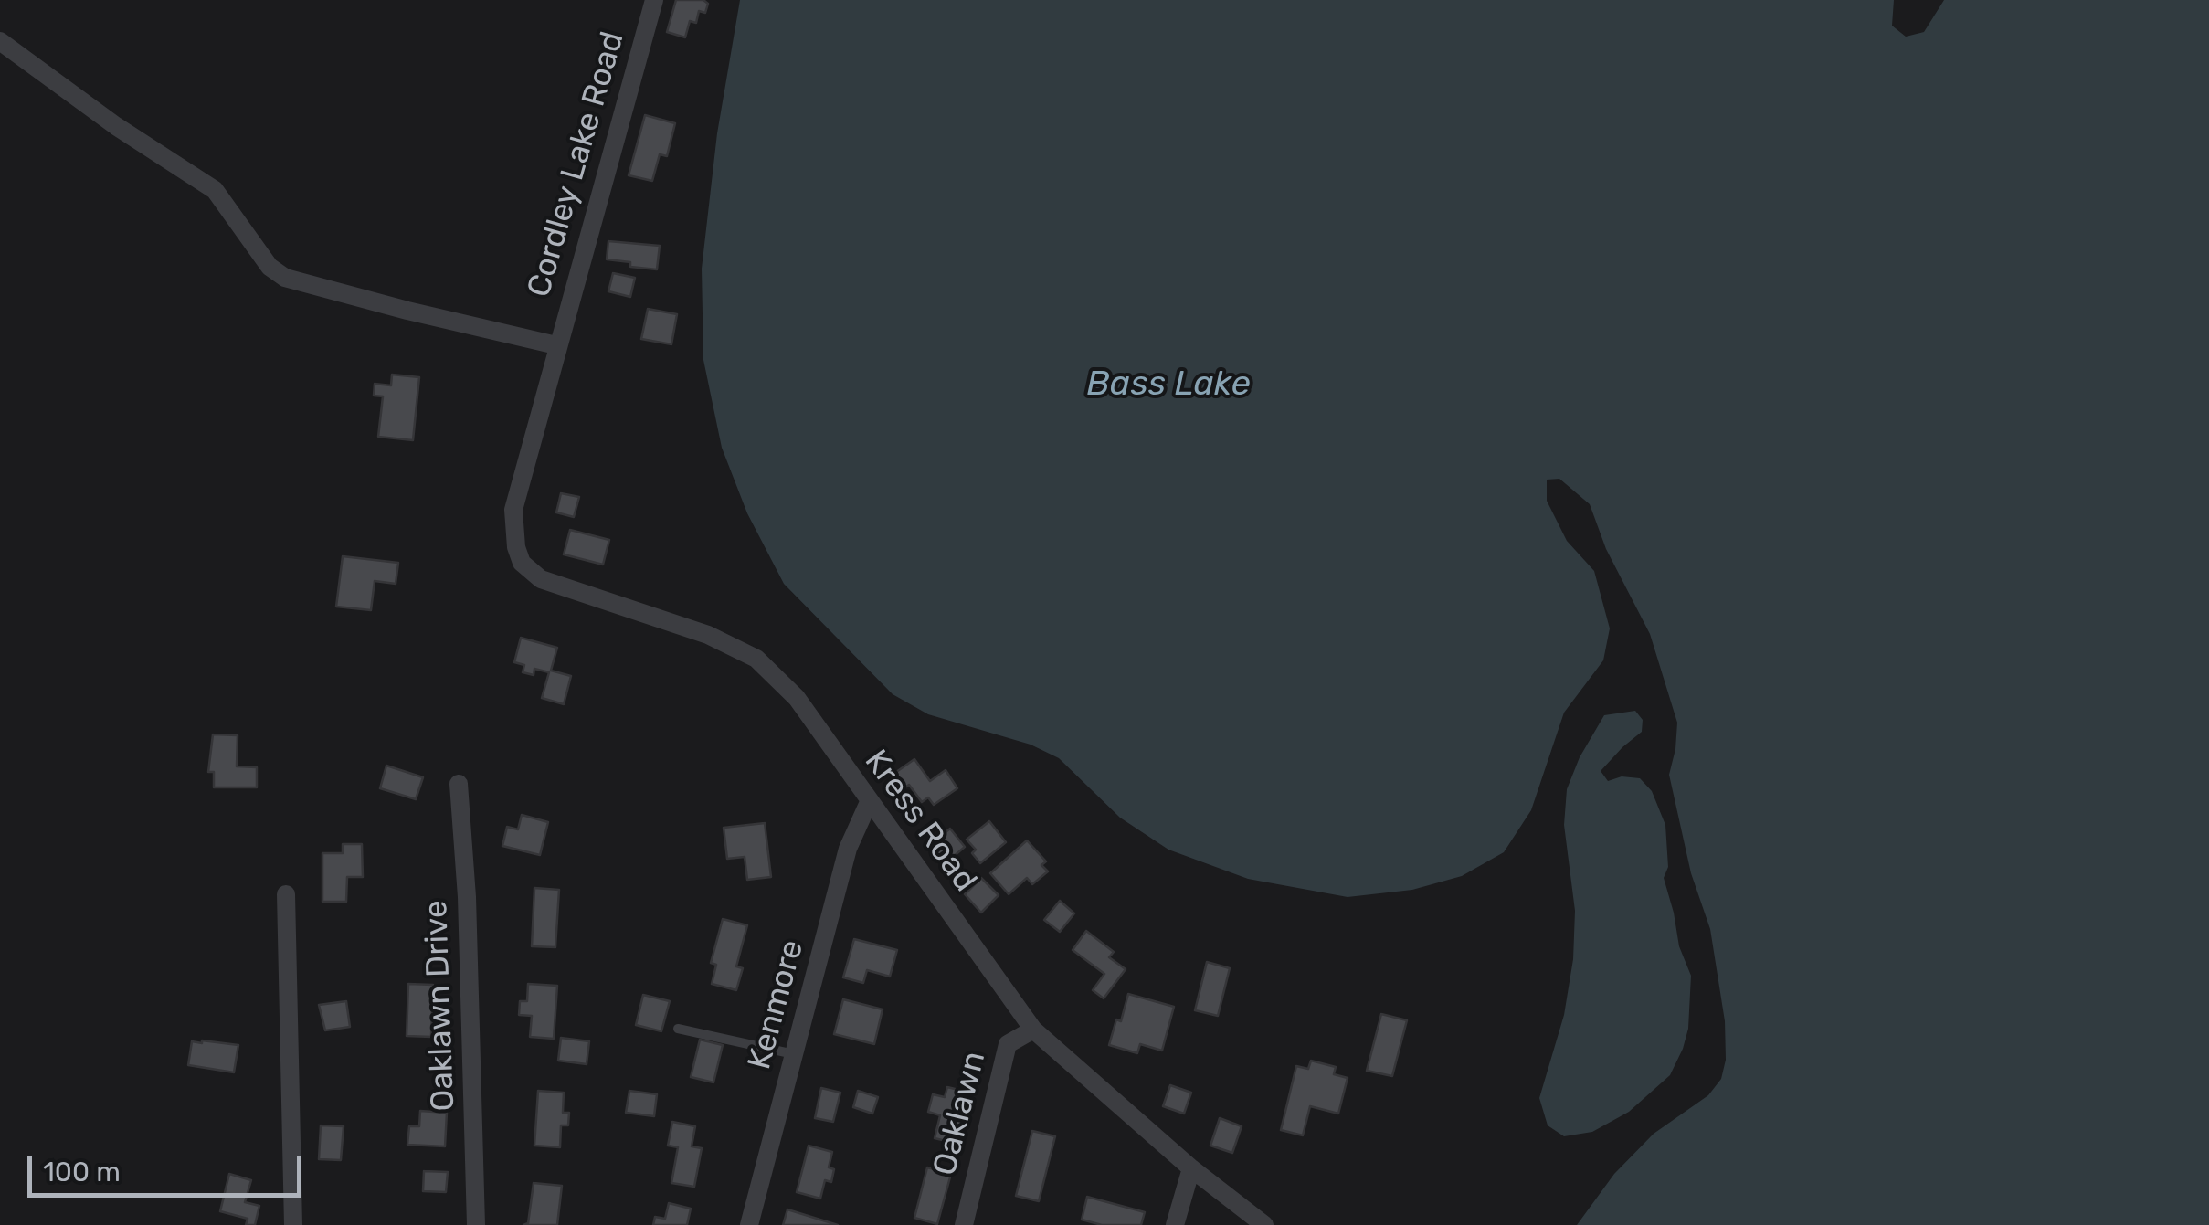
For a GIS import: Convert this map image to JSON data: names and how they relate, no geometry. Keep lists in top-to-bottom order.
{
  "streets": {
    "street": [
      "Cordley Lake Road",
      "Kress Road",
      "Kenmore",
      "Oaklawn Drive",
      "Oaklawn"
    ]
  },
  "crossings": [
    ["Cordley Lake Road", "Kress Road"],
    ["Kress Road", "Kenmore"],
    ["Kress Road", "Oaklawn"]
  ],
  "water": ["Bass Lake"],
  "scale_bar": "100 m"
}
